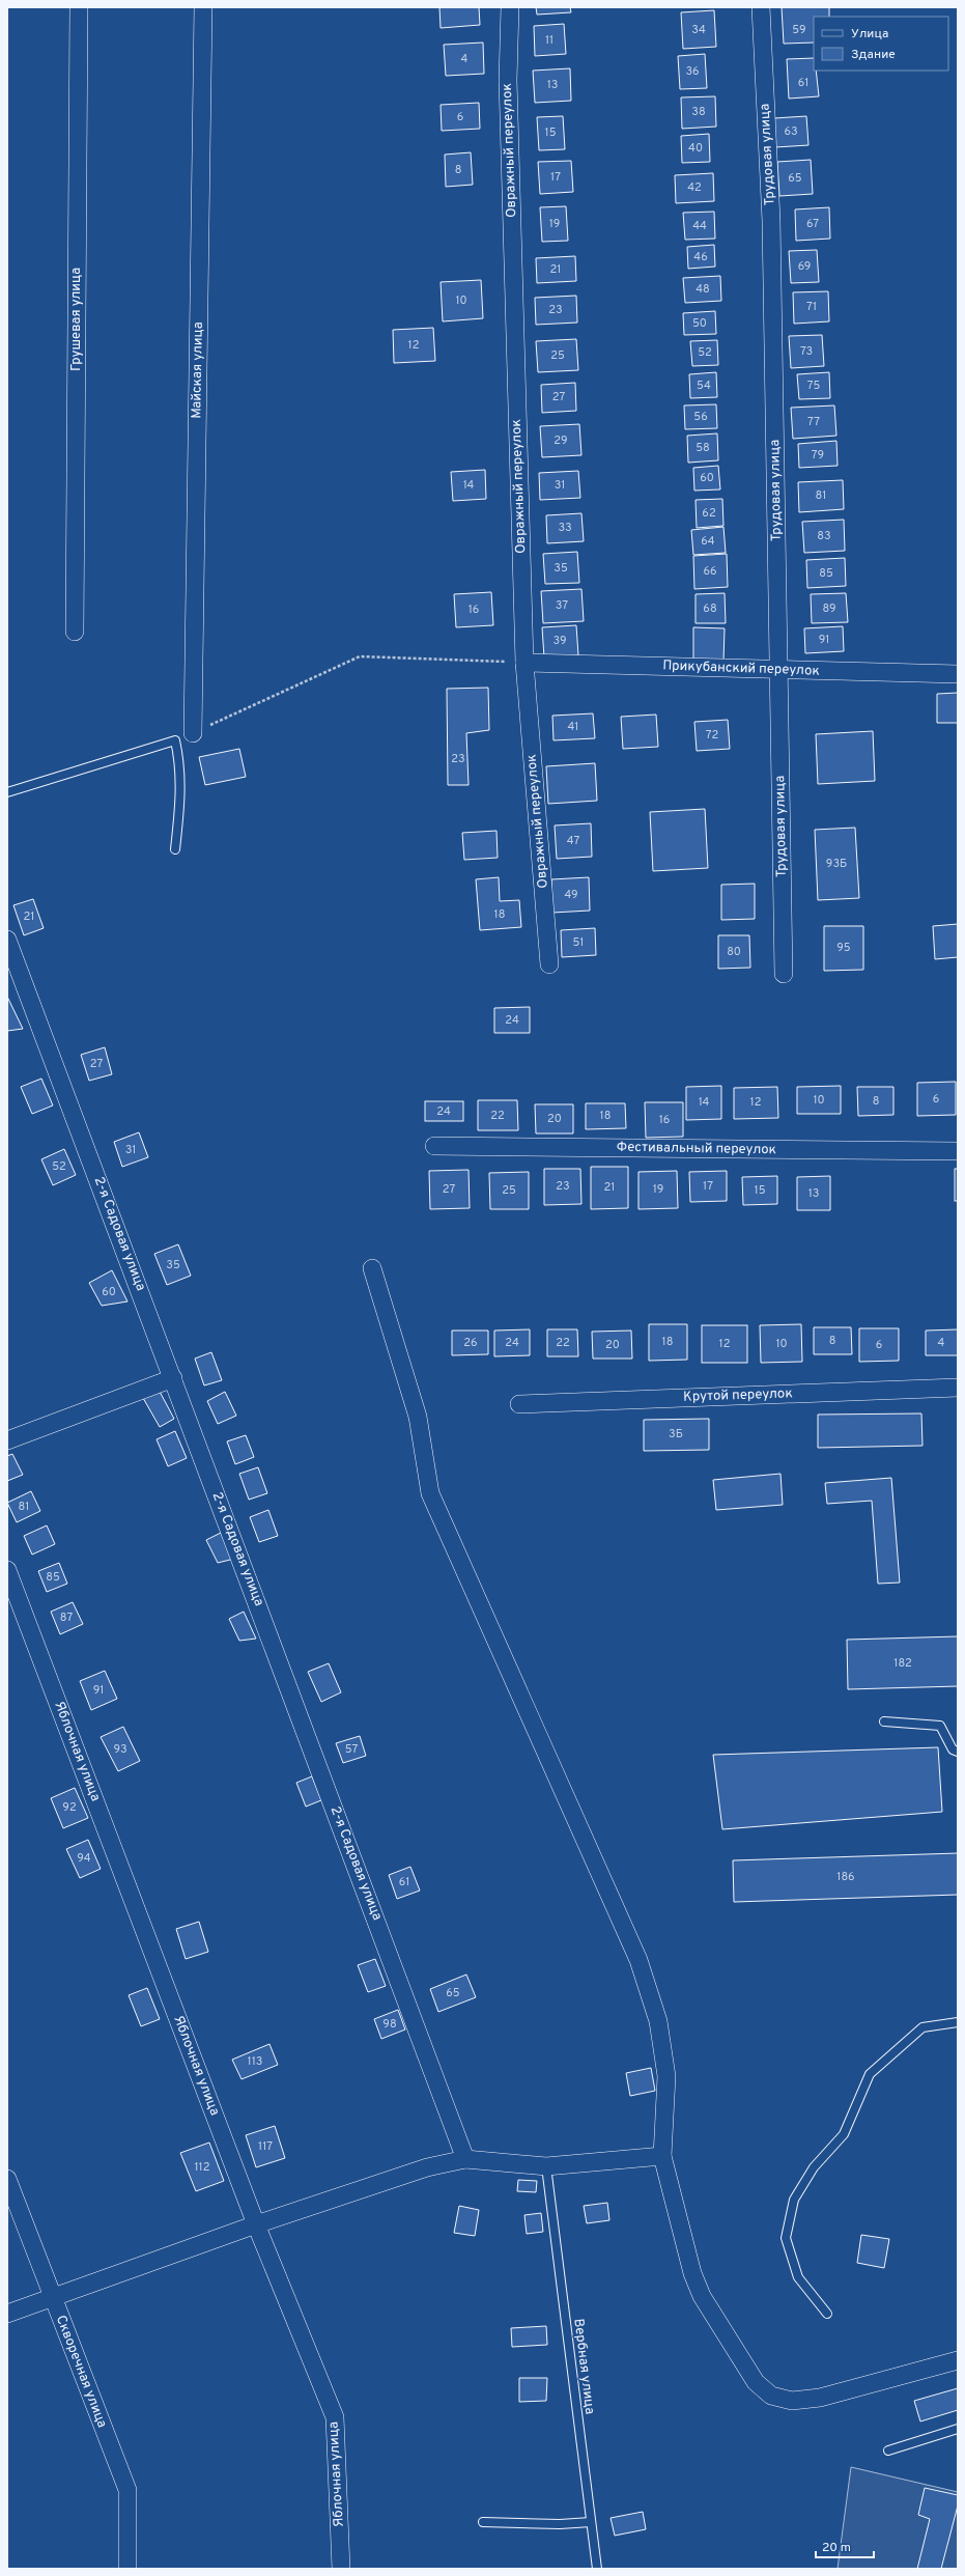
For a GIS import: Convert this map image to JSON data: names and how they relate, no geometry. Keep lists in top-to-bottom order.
{
  "streets": {
    "street": [
      "Овражный переулок",
      "Трудовая улица",
      "Грушевая улица",
      "Майская улица",
      "Прикубанский переулок",
      "Фестивальный переулок",
      "2-я Садовая улица",
      "Крутой переулок",
      "Яблочная улица",
      "Скворечная улица"
    ],
    "lane": ["Вербная улица"]
  },
  "crossings": [
    ["Овражный переулок", "Прикубанский переулок"],
    ["Трудовая улица", "Прикубанский переулок"]
  ],
  "house_numbers": [
    "34",
    "59",
    "11",
    "4",
    "36",
    "61",
    "13",
    "38",
    "6",
    "63",
    "15",
    "40",
    "8",
    "17",
    "65",
    "42",
    "19",
    "67",
    "44",
    "46",
    "69",
    "21",
    "48",
    "10",
    "71",
    "23",
    "50",
    "12",
    "73",
    "52",
    "25",
    "54",
    "75",
    "27",
    "56",
    "77",
    "29",
    "58",
    "79",
    "60",
    "14",
    "31",
    "81",
    "62",
    "33",
    "83",
    "64",
    "35",
    "66",
    "85",
    "37",
    "68",
    "89",
    "16",
    "91",
    "39",
    "41",
    "72",
    "23",
    "47",
    "93Б",
    "49",
    "18",
    "21",
    "51",
    "95",
    "80",
    "24",
    "27",
    "6",
    "10",
    "8",
    "14",
    "12",
    "24",
    "22",
    "18",
    "20",
    "16",
    "31",
    "52",
    "23",
    "17",
    "21",
    "27",
    "19",
    "25",
    "15",
    "13",
    "35",
    "60",
    "8",
    "18",
    "26",
    "24",
    "22",
    "4",
    "12",
    "10",
    "20",
    "6",
    "3Б",
    "81",
    "85",
    "87",
    "182",
    "91",
    "93",
    "57",
    "92",
    "94",
    "186",
    "61",
    "65",
    "98",
    "113",
    "117",
    "112"
  ],
  "legend": ["Улица", "Здание"],
  "scale_bar": "20 m"
}
